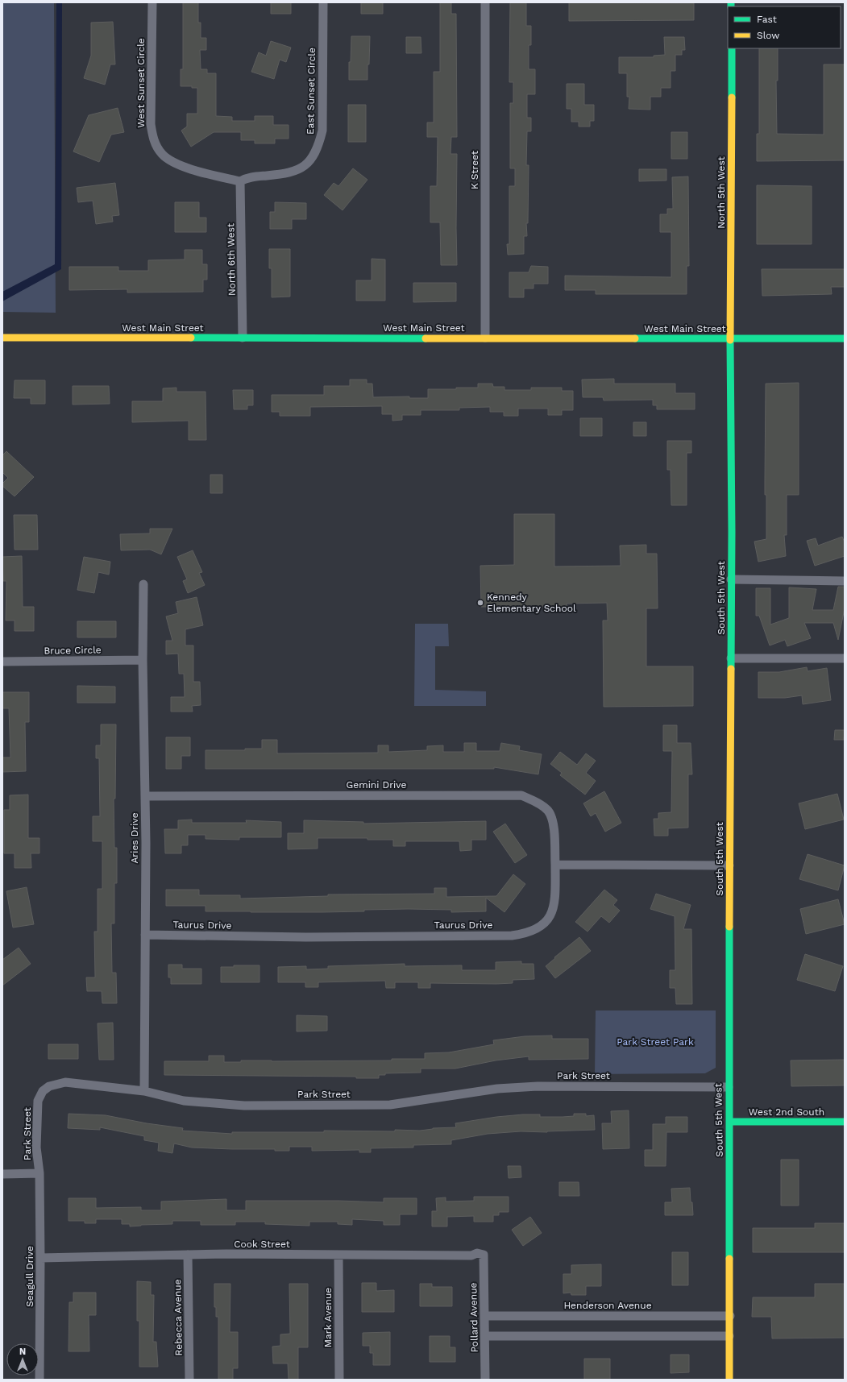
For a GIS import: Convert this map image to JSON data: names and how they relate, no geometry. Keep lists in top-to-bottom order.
{
  "streets": {
    "street": [
      "West Sunset Circle",
      "East Sunset Circle",
      "K Street",
      "North 5th West",
      "North 6th West",
      "West Main Street",
      "South 5th West",
      "Bruce Circle",
      "Gemini Drive",
      "Aries Drive",
      "Taurus Drive",
      "Park Street",
      "West 2nd South",
      "Cook Street",
      "Seagull Drive",
      "Henderson Avenue",
      "Rebecca Avenue",
      "Mark Avenue",
      "Pollard Avenue"
    ]
  },
  "crossings": [
    ["West Sunset Circle", "East Sunset Circle"],
    ["West Sunset Circle", "North 6th West"],
    ["East Sunset Circle", "North 6th West"],
    ["K Street", "West Main Street"],
    ["North 5th West", "West Main Street"],
    ["North 5th West", "South 5th West"],
    ["North 6th West", "West Main Street"],
    ["West Main Street", "South 5th West"],
    ["South 5th West", "Park Street"],
    ["South 5th West", "West 2nd South"],
    ["South 5th West", "Henderson Avenue"],
    ["Bruce Circle", "Aries Drive"],
    ["Gemini Drive", "Aries Drive"],
    ["Gemini Drive", "Taurus Drive"],
    ["Aries Drive", "Taurus Drive"],
    ["Aries Drive", "Park Street"],
    ["Park Street", "Seagull Drive"],
    ["Cook Street", "Seagull Drive"],
    ["Cook Street", "Rebecca Avenue"],
    ["Cook Street", "Mark Avenue"],
    ["Cook Street", "Pollard Avenue"],
    ["Henderson Avenue", "Pollard Avenue"]
  ],
  "parks": ["Park Street Park"],
  "places": ["Kennedy Elementary School"],
  "legend": ["Fast", "Slow"],
  "north": "top"
}
